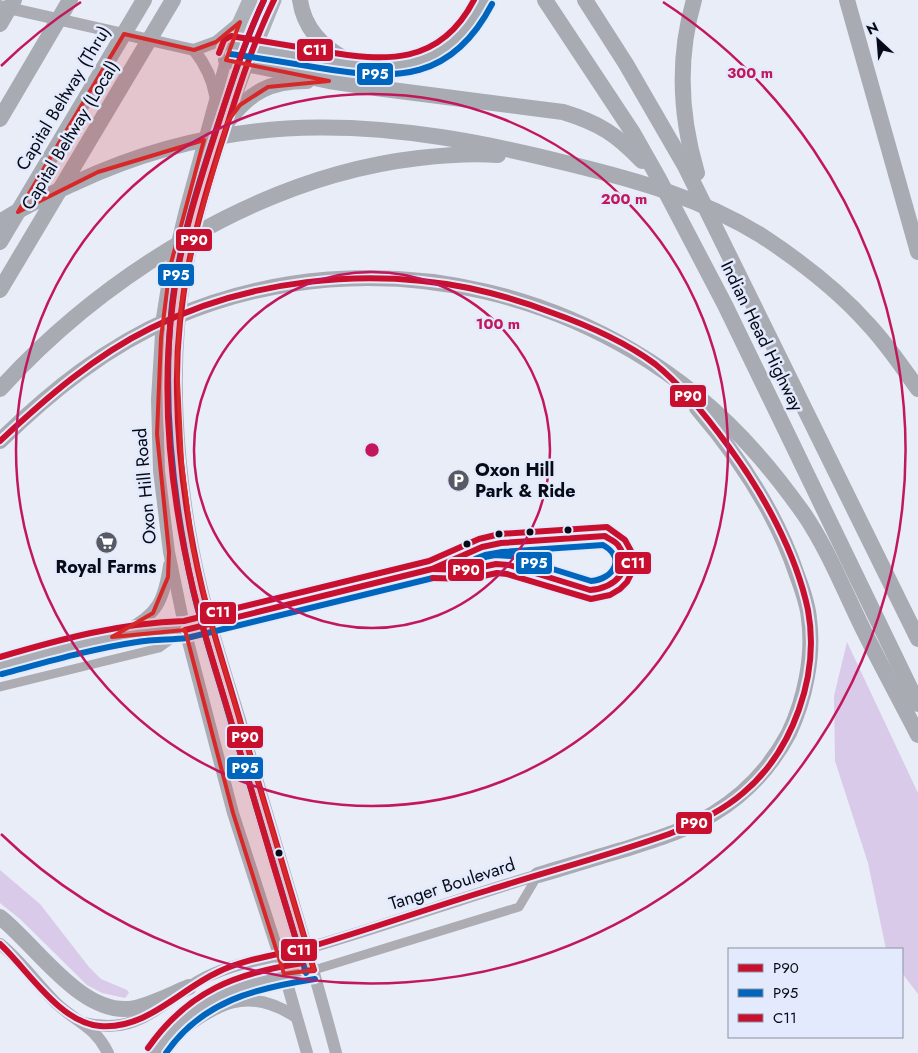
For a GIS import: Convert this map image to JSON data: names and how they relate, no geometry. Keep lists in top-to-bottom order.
{
  "streets": {
    "highway": ["Capital Beltway (Thru)", "Capital Beltway (Local)", "Indian Head Highway"],
    "main road": ["Oxon Hill Road", "Tanger Boulevard"]
  },
  "crossings": [
    ["Oxon Hill Road", "Tanger Boulevard"]
  ],
  "places": {
    "parking": ["Oxon Hill Park & Ride"],
    "supermarket": ["Royal Farms"]
  },
  "lines": ["transit line P90", "transit line P95", "transit line C11"],
  "legend": ["P90", "P95", "C11"],
  "north": "top left",
  "rings": ["300 m", "200 m", "100 m"]
}
